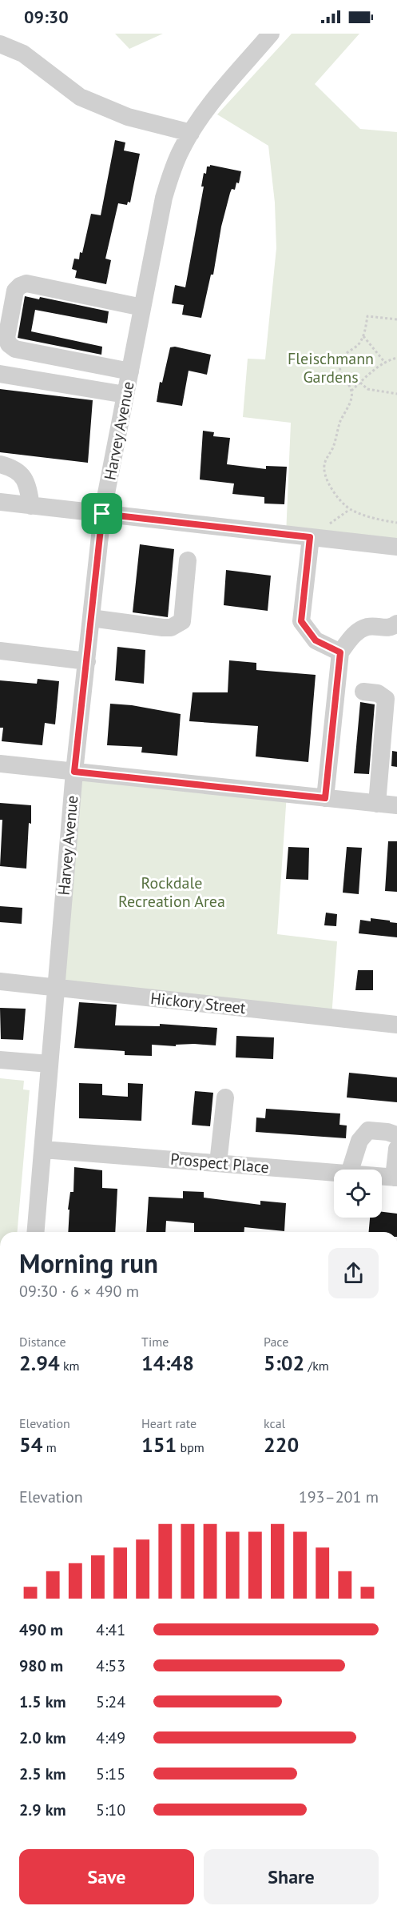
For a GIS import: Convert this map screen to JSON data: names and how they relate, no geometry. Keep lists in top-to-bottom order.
{
  "streets": {
    "street": ["Harvey Avenue", "Hickory Street", "Prospect Place"]
  },
  "crossings": [
    ["Harvey Avenue", "Hickory Street"],
    ["Harvey Avenue", "Prospect Place"]
  ],
  "parks": ["Fleischmann Gardens", "Rockdale Recreation Area"],
  "page": {
    "status": "09:30",
    "heading": ["Morning run", "09:30 · 6 × 490 m"],
    "stats": [
      ["Distance", "2.94 km"],
      ["Time", "14:48"],
      ["Pace", "5:02 /km"],
      ["Elevation", "54 m"],
      ["Heart rate", "151 bpm"],
      ["kcal", "220"]
    ],
    "chart": ["Elevation", "193–201 m"],
    "list": [
      {
        "name": "490 m",
        "note": "4:41"
      },
      {
        "name": "980 m",
        "note": "4:53"
      },
      {
        "name": "1.5 km",
        "note": "5:24"
      },
      {
        "name": "2.0 km",
        "note": "4:49"
      },
      {
        "name": "2.5 km",
        "note": "5:15"
      },
      {
        "name": "2.9 km",
        "note": "5:10"
      }
    ],
    "buttons": ["Save", "Share"]
  }
}
